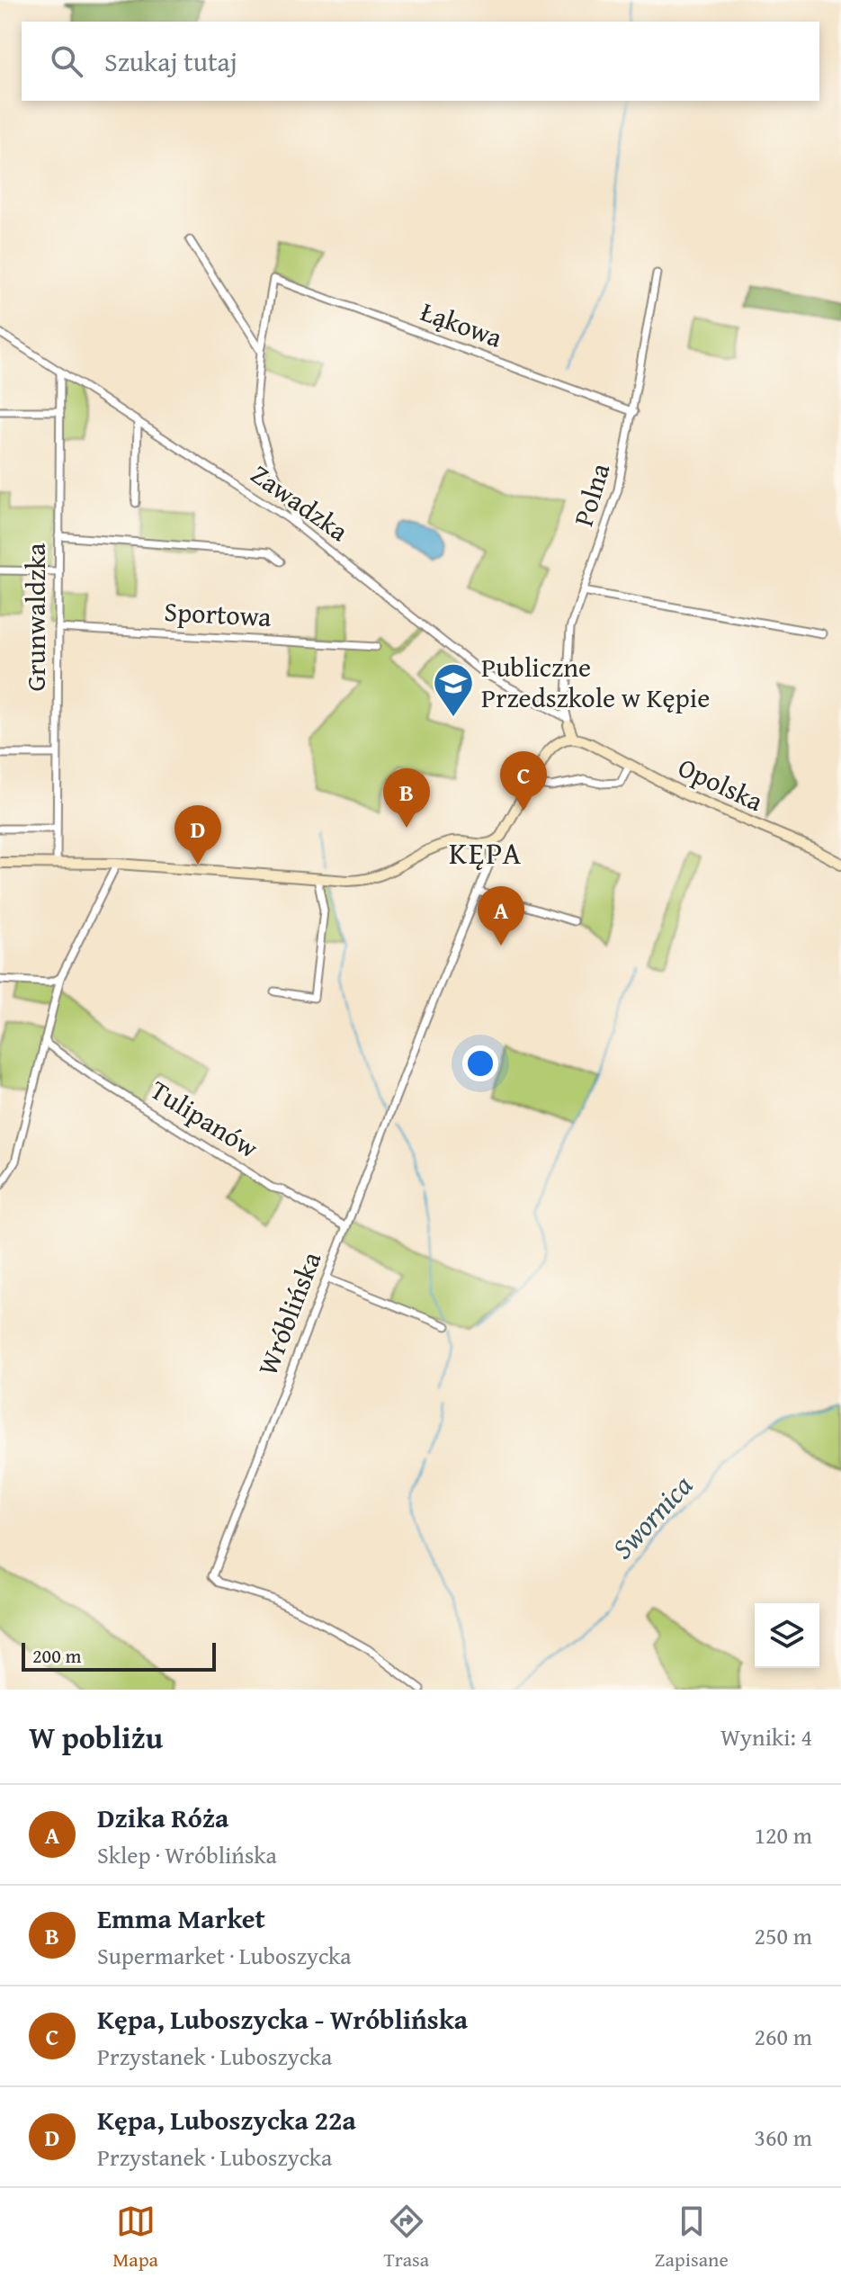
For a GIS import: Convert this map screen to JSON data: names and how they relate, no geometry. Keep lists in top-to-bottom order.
{
  "streets": {
    "street": [
      "Łąkowa",
      "Polna",
      "Zawadzka",
      "Sportowa",
      "Grunwaldzka",
      "Opolska",
      "Tulipanów",
      "Wróblińska"
    ]
  },
  "crossings": [
    ["Łąkowa", "Polna"],
    ["Polna", "Zawadzka"],
    ["Zawadzka", "Grunwaldzka"],
    ["Sportowa", "Grunwaldzka"],
    ["Tulipanów", "Wróblińska"]
  ],
  "districts": ["KĘPA"],
  "water": ["Swornica"],
  "places": {
    "school or university": ["Publiczne Przedszkole w Kępie"]
  },
  "scale_bar": "200 m",
  "page": {
    "search": "Szukaj tutaj",
    "pins": [
      "C",
      "B",
      "D",
      "A"
    ],
    "scale": "200 m",
    "heading": ["W pobliżu", "Wyniki: 4"],
    "list": [
      {
        "mark": "A",
        "name": "Dzika Róża",
        "note": "Sklep · Wróblińska",
        "value": "120 m"
      },
      {
        "mark": "B",
        "name": "Emma Market",
        "note": "Supermarket · Luboszycka",
        "value": "250 m"
      },
      {
        "mark": "C",
        "name": "Kępa, Luboszycka - Wróblińska",
        "note": "Przystanek · Luboszycka",
        "value": "260 m"
      },
      {
        "mark": "D",
        "name": "Kępa, Luboszycka 22a",
        "note": "Przystanek · Luboszycka",
        "value": "360 m"
      }
    ],
    "nav": ["Mapa", "Trasa", "Zapisane"]
  }
}
